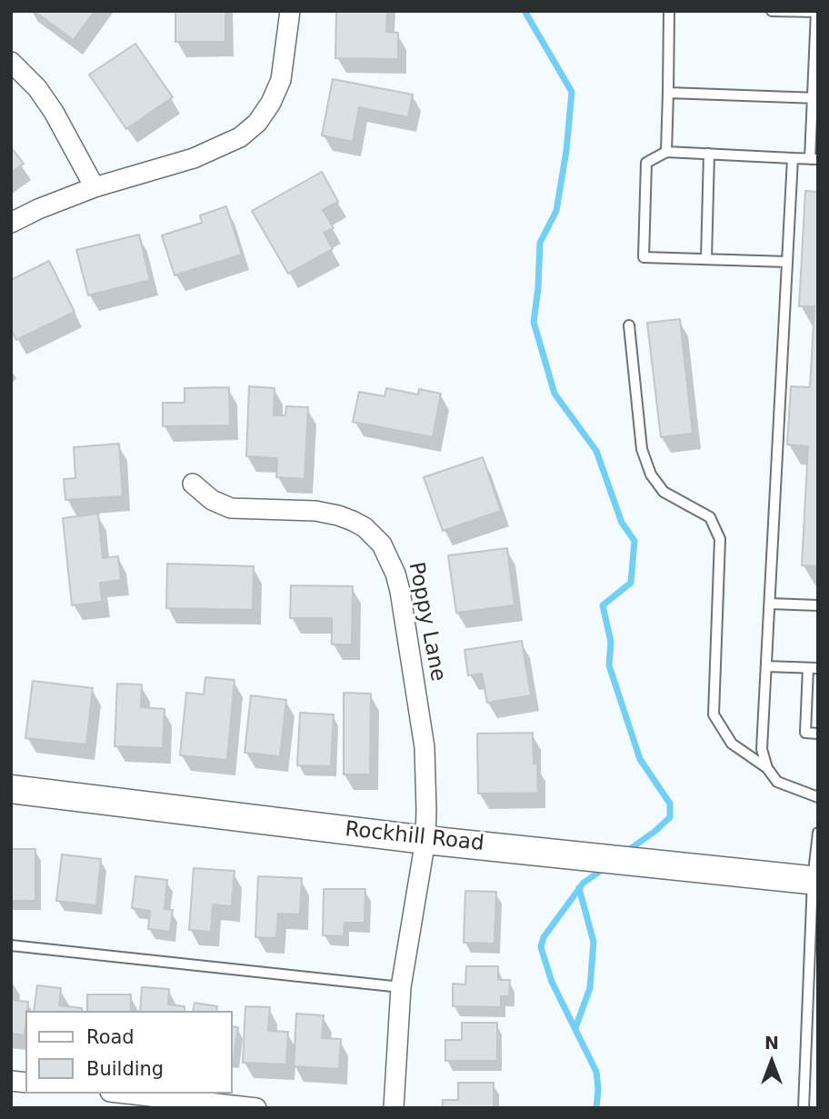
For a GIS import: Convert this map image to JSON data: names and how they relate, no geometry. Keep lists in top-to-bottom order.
{
  "streets": {
    "street": ["Poppy Lane", "Rockhill Road"]
  },
  "crossings": [
    ["Poppy Lane", "Rockhill Road"]
  ],
  "legend": ["Road", "Building"],
  "north": "top"
}
